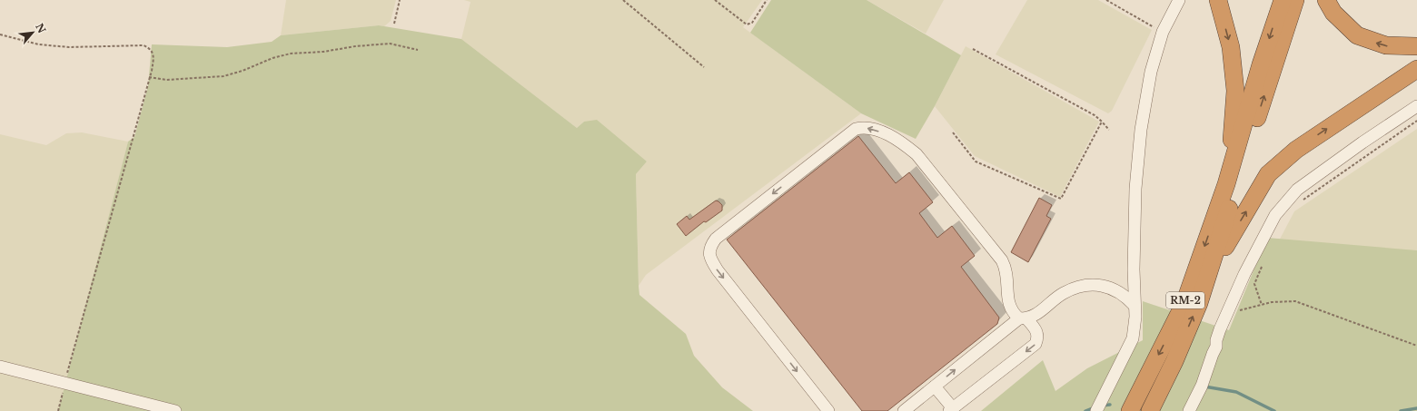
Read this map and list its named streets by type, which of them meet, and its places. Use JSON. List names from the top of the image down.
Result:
{
  "streets": {
    "highway": ["RM-2"]
  },
  "north": "top right"
}
